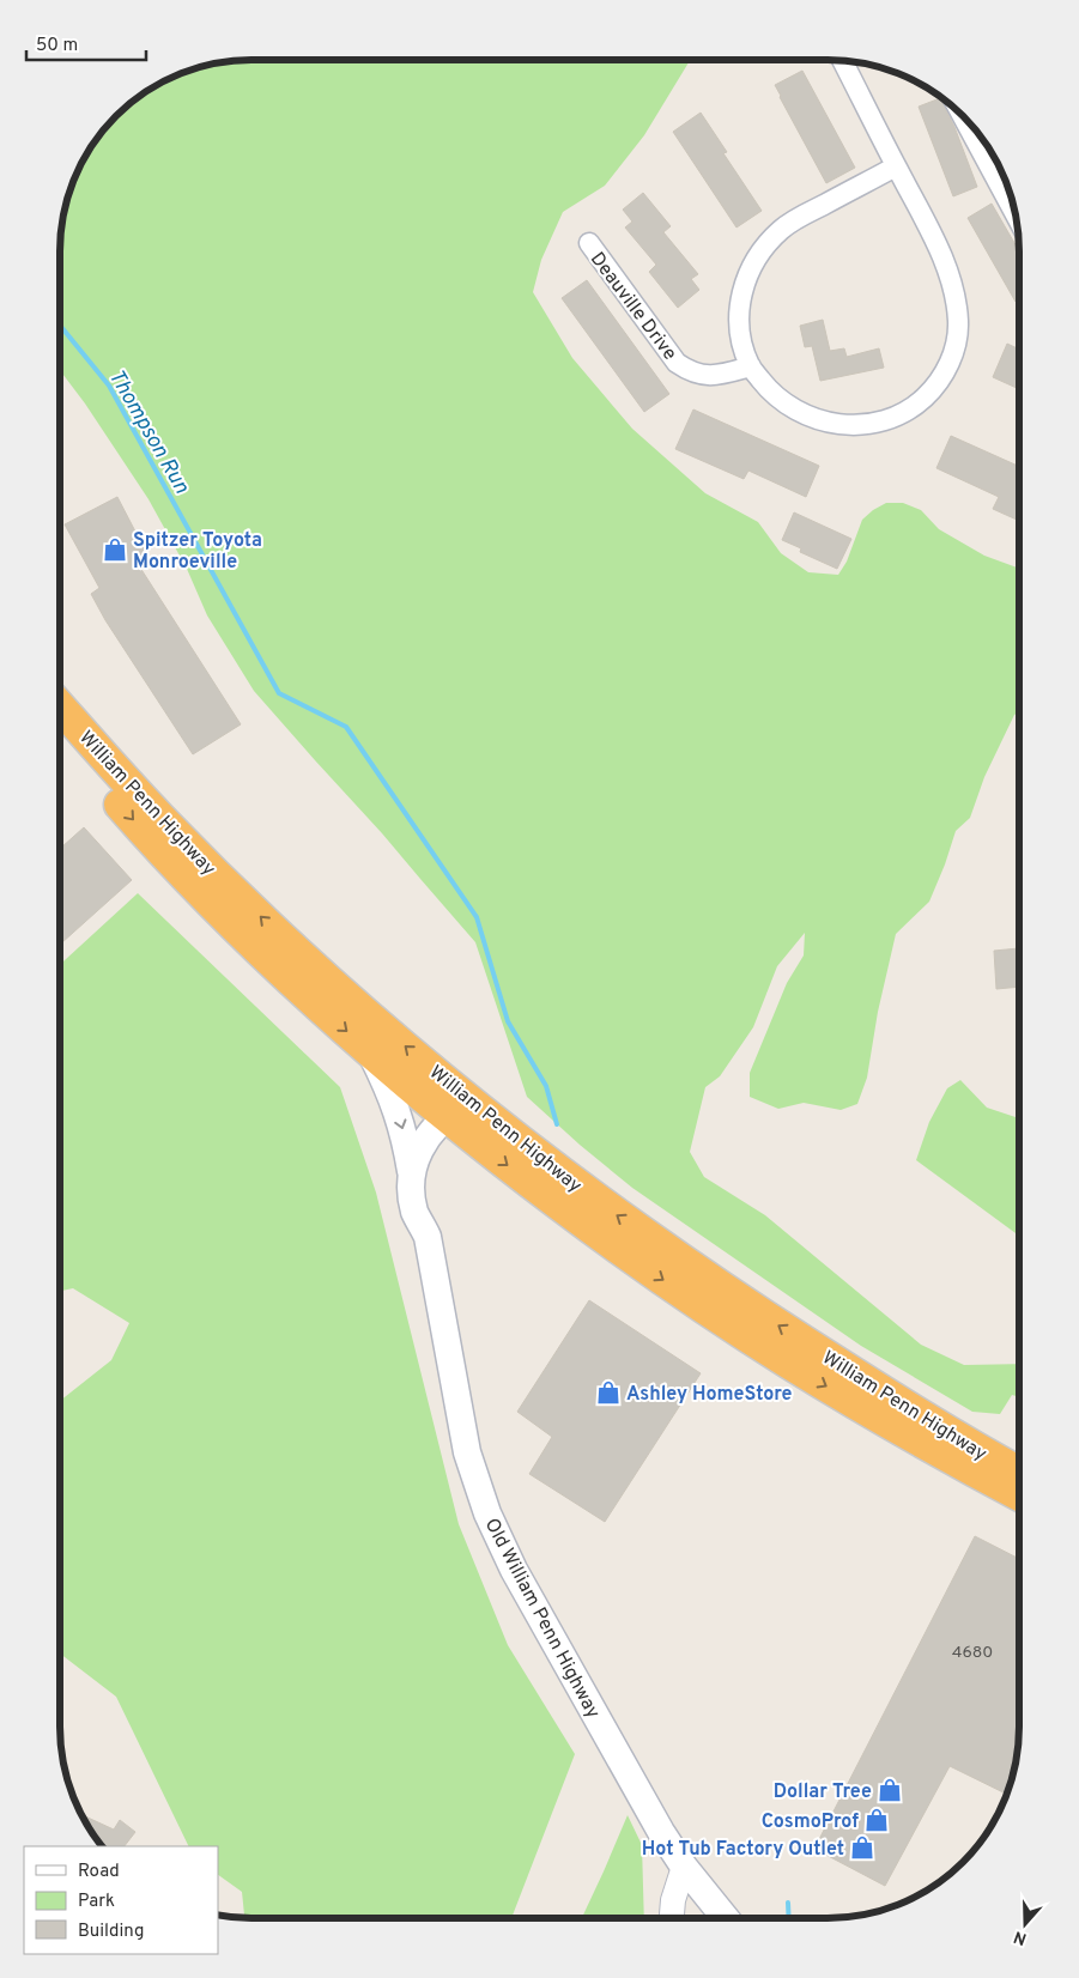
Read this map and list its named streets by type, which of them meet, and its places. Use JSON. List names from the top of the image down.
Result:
{
  "streets": {
    "highway": ["William Penn Highway"],
    "main road": ["Old William Penn Highway"],
    "street": ["Deauville Drive"]
  },
  "crossings": [
    ["William Penn Highway", "Old William Penn Highway"]
  ],
  "water": ["Thompson Run"],
  "places": {
    "shop": [
      "Spitzer Toyota Monroeville",
      "Ashley HomeStore",
      "Dollar Tree",
      "CosmoProf",
      "Hot Tub Factory Outlet"
    ]
  },
  "house_numbers": ["4680"],
  "legend": ["Road", "Park", "Building"],
  "scale_bar": "50 m",
  "north": "bottom"
}
